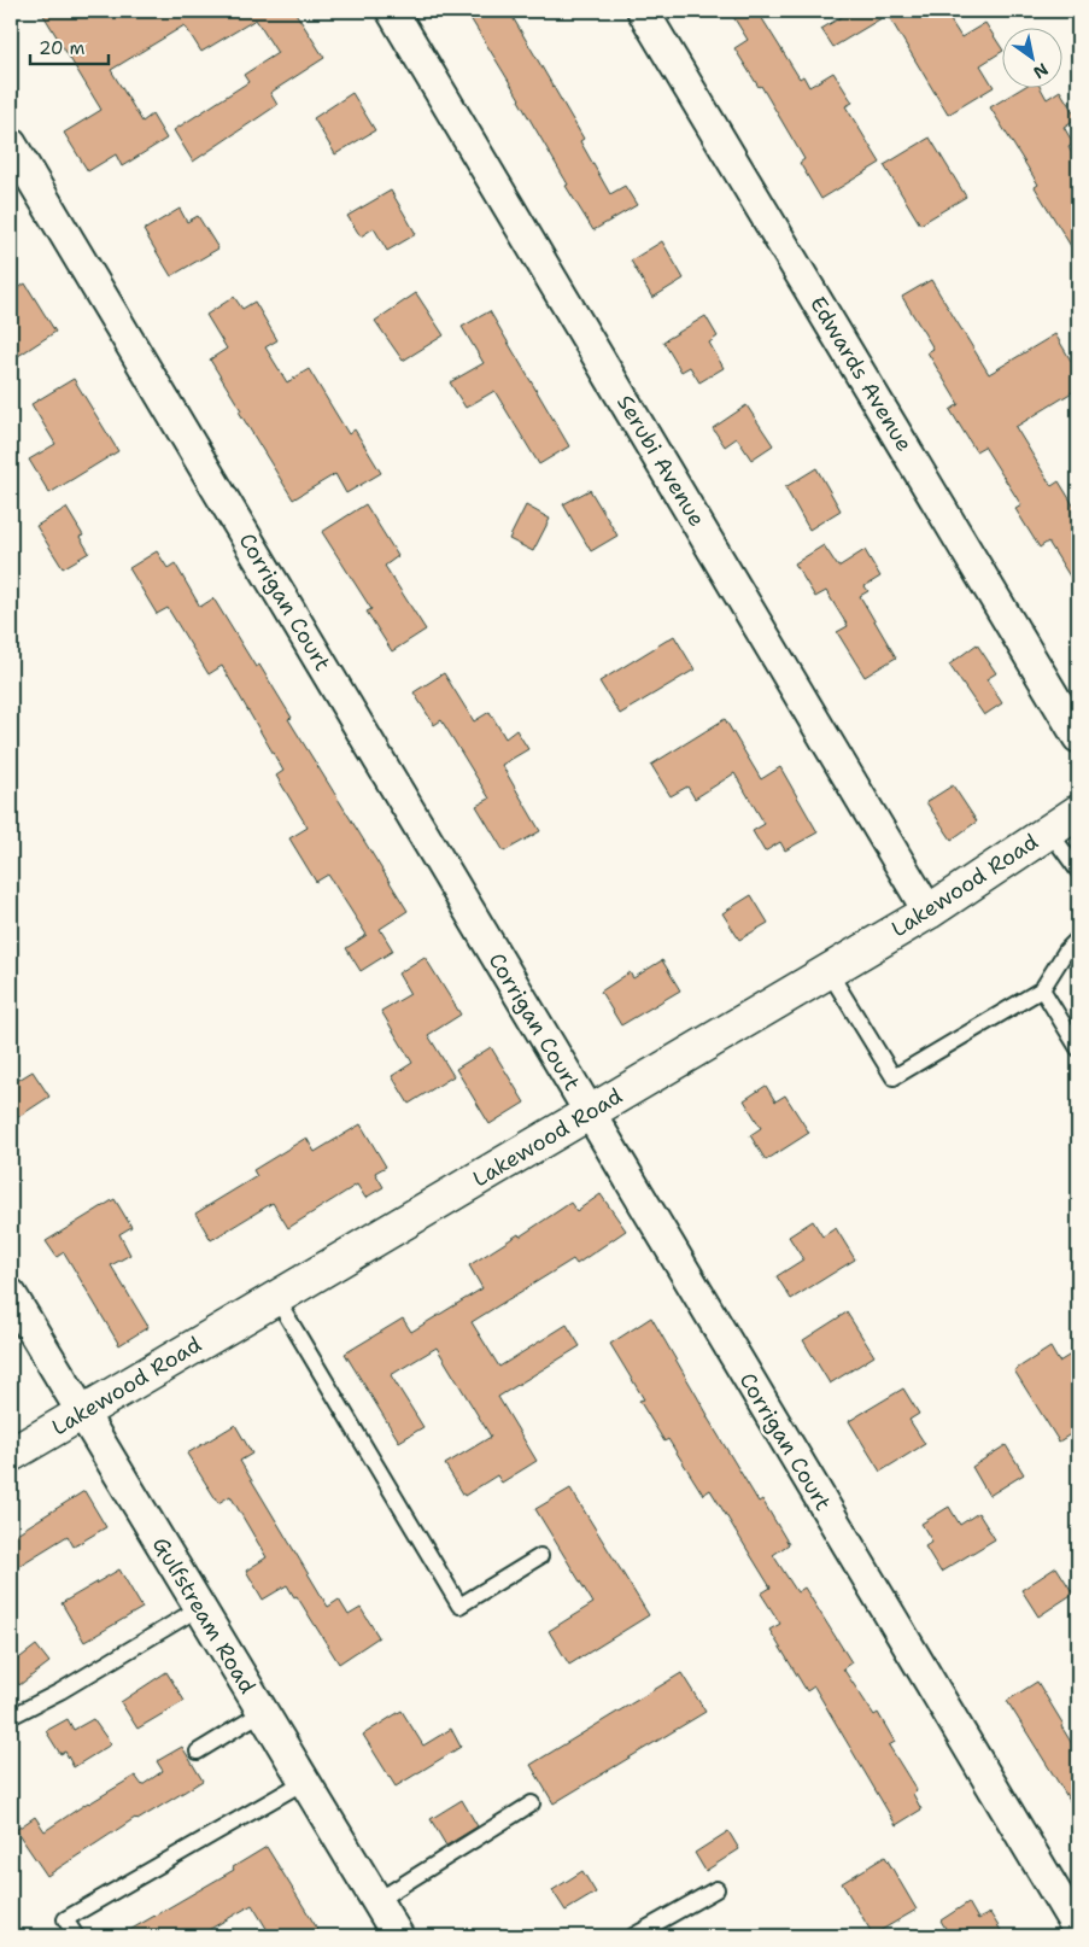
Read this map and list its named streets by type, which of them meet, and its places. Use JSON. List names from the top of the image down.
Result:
{
  "streets": {
    "street": [
      "Edwards Avenue",
      "Serubi Avenue",
      "Corrigan Court",
      "Lakewood Road",
      "Gulfstream Road"
    ]
  },
  "crossings": [
    ["Serubi Avenue", "Lakewood Road"],
    ["Corrigan Court", "Lakewood Road"],
    ["Lakewood Road", "Gulfstream Road"]
  ],
  "scale_bar": "20 m",
  "north": "bottom right"
}
